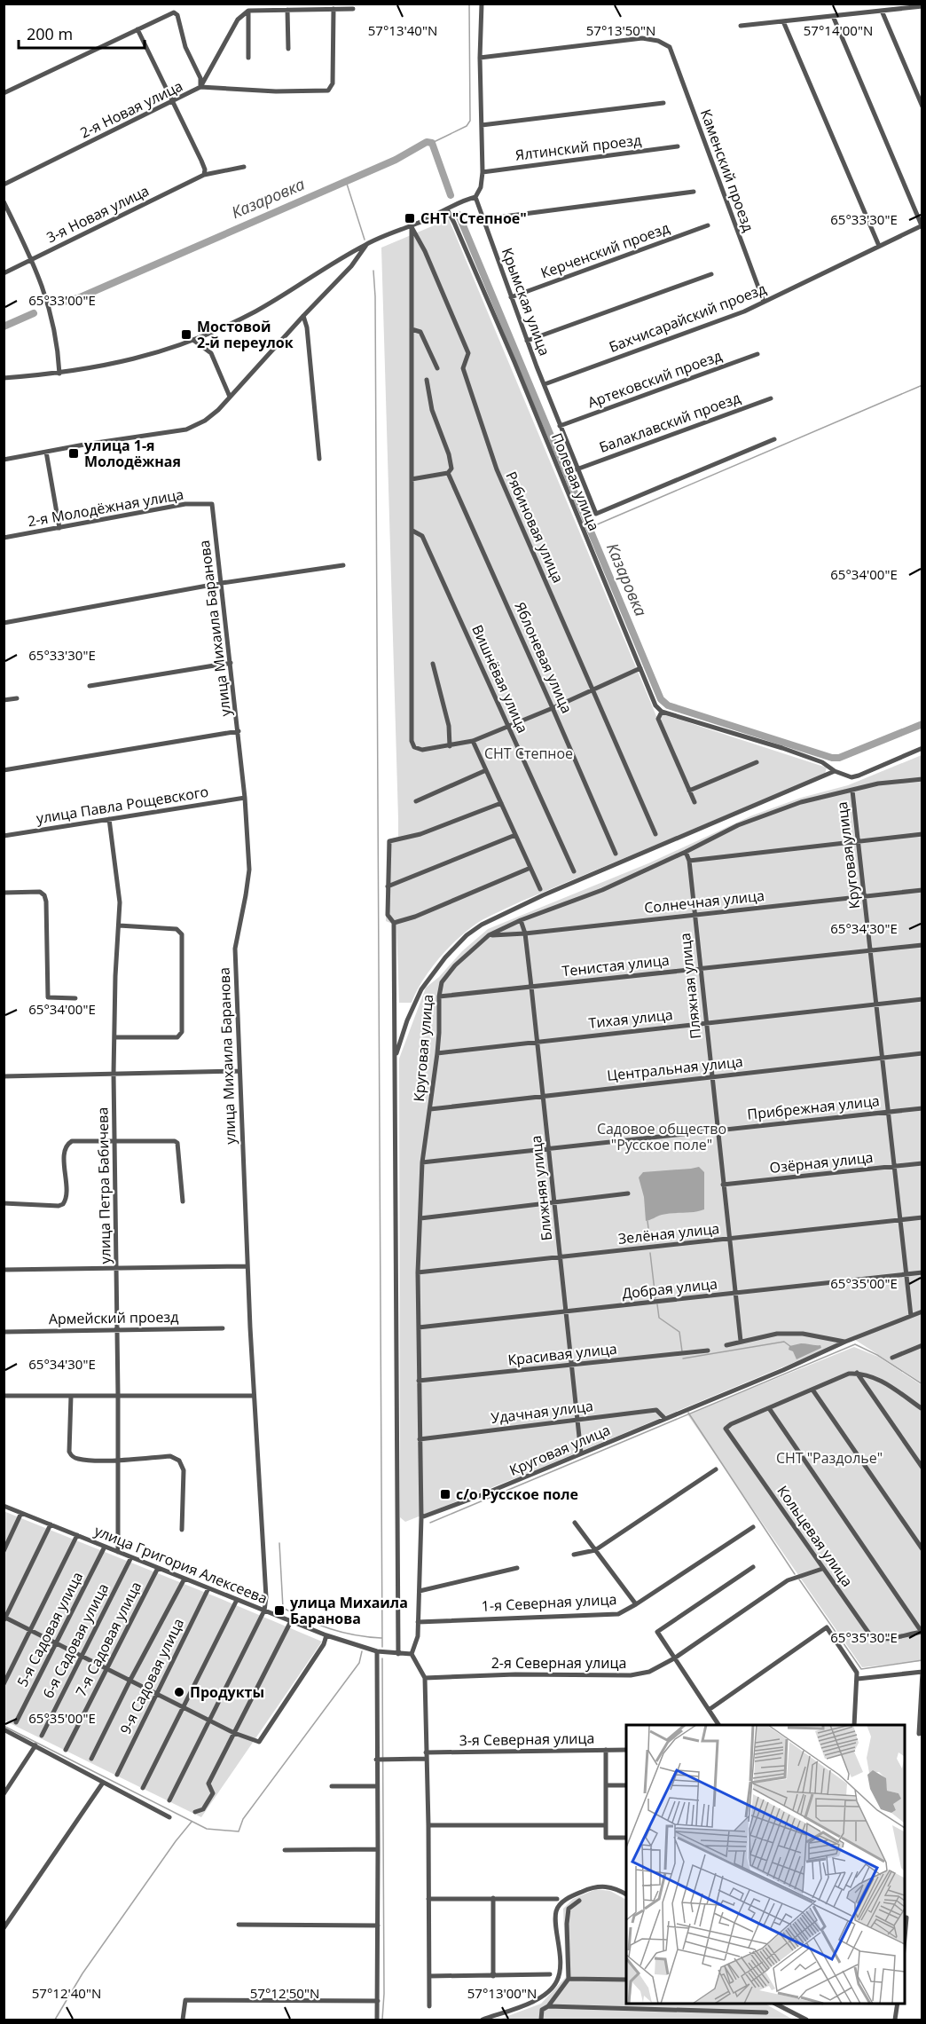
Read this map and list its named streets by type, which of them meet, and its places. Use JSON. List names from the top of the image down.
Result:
{
  "streets": {
    "street": [
      "2-я Новая улица",
      "Ялтинский проезд",
      "Каменский проезд",
      "3-я Новая улица",
      "Керченский проезд",
      "Крымская улица",
      "Бахчисарайский проезд",
      "Артековский проезд",
      "Балаклавский проезд",
      "Полевая улица",
      "2-я Молодёжная улица",
      "Рябиновая улица",
      "улица Михаила Баранова",
      "Яблоневая улица",
      "Вишнёвая улица",
      "улица Павла Рощевского",
      "Круговая улица",
      "Солнечная улица",
      "Тенистая улица",
      "Пляжная улица",
      "Тихая улица",
      "Центральная улица",
      "Прибрежная улица",
      "Озёрная улица",
      "улица Петра Бабичева",
      "Ближняя улица",
      "Зелёная улица",
      "Добрая улица",
      "Армейский проезд",
      "Красивая улица",
      "Удачная улица",
      "Кольцевая улица",
      "улица Григория Алексеева",
      "1-я Северная улица",
      "5-я Садовая улица",
      "7-я Садовая улица",
      "6-я Садовая улица",
      "2-я Северная улица",
      "9-я Садовая улица",
      "3-я Северная улица"
    ]
  },
  "crossings": [
    ["Каменский проезд", "Бахчисарайский проезд"],
    ["Керченский проезд", "Крымская улица"],
    ["Крымская улица", "Бахчисарайский проезд"],
    ["Крымская улица", "Артековский проезд"],
    ["Крымская улица", "Балаклавский проезд"],
    ["2-я Молодёжная улица", "улица Михаила Баранова"],
    ["улица Михаила Баранова", "улица Павла Рощевского"],
    ["улица Михаила Баранова", "улица Григория Алексеева"],
    ["улица Павла Рощевского", "улица Петра Бабичева"],
    ["Круговая улица", "Солнечная улица"],
    ["Круговая улица", "Тенистая улица"],
    ["Круговая улица", "Пляжная улица"],
    ["Круговая улица", "Тихая улица"],
    ["Круговая улица", "Центральная улица"],
    ["Круговая улица", "Прибрежная улица"],
    ["Круговая улица", "Озёрная улица"],
    ["Круговая улица", "Ближняя улица"],
    ["Круговая улица", "Зелёная улица"],
    ["Круговая улица", "Добрая улица"],
    ["Круговая улица", "Красивая улица"],
    ["Круговая улица", "Удачная улица"],
    ["Солнечная улица", "Пляжная улица"],
    ["Солнечная улица", "Ближняя улица"],
    ["Тенистая улица", "Пляжная улица"],
    ["Тенистая улица", "Ближняя улица"],
    ["Пляжная улица", "Тихая улица"],
    ["Пляжная улица", "Центральная улица"],
    ["Пляжная улица", "Прибрежная улица"],
    ["Пляжная улица", "Озёрная улица"],
    ["Пляжная улица", "Зелёная улица"],
    ["Пляжная улица", "Добрая улица"],
    ["Тихая улица", "Ближняя улица"],
    ["Центральная улица", "Ближняя улица"],
    ["Прибрежная улица", "Ближняя улица"],
    ["улица Петра Бабичева", "Армейский проезд"],
    ["улица Петра Бабичева", "улица Григория Алексеева"],
    ["Ближняя улица", "Зелёная улица"],
    ["Ближняя улица", "Добрая улица"],
    ["Ближняя улица", "Красивая улица"],
    ["Ближняя улица", "Удачная улица"],
    ["Кольцевая улица", "2-я Северная улица"],
    ["улица Григория Алексеева", "5-я Садовая улица"],
    ["улица Григория Алексеева", "7-я Садовая улица"],
    ["улица Григория Алексеева", "6-я Садовая улица"],
    ["улица Григория Алексеева", "9-я Садовая улица"]
  ],
  "water": ["Казаровка"],
  "parks": ["СНТ Степное", "Садовое общество \"Русское поле\"", "СНТ \"Раздолье\""],
  "places": {
    "transit": [
      "СНТ \"Степное\"",
      "Мостовой 2-й переулок",
      "улица 1-я Молодёжная",
      "с/о Русское поле",
      "улица Михаила Баранова"
    ],
    "other": ["Продукты"]
  },
  "scale_bar": "200 m",
  "coordinates": [
    "57°13'40\"N",
    "57°14'00\"N",
    "57°13'50\"N",
    "65°33'30\"E",
    "65°33'00\"E",
    "65°34'00\"E",
    "65°34'30\"E",
    "65°35'00\"E",
    "65°35'30\"E",
    "57°12'40\"N",
    "57°12'50\"N",
    "57°13'00\"N"
  ]
}
